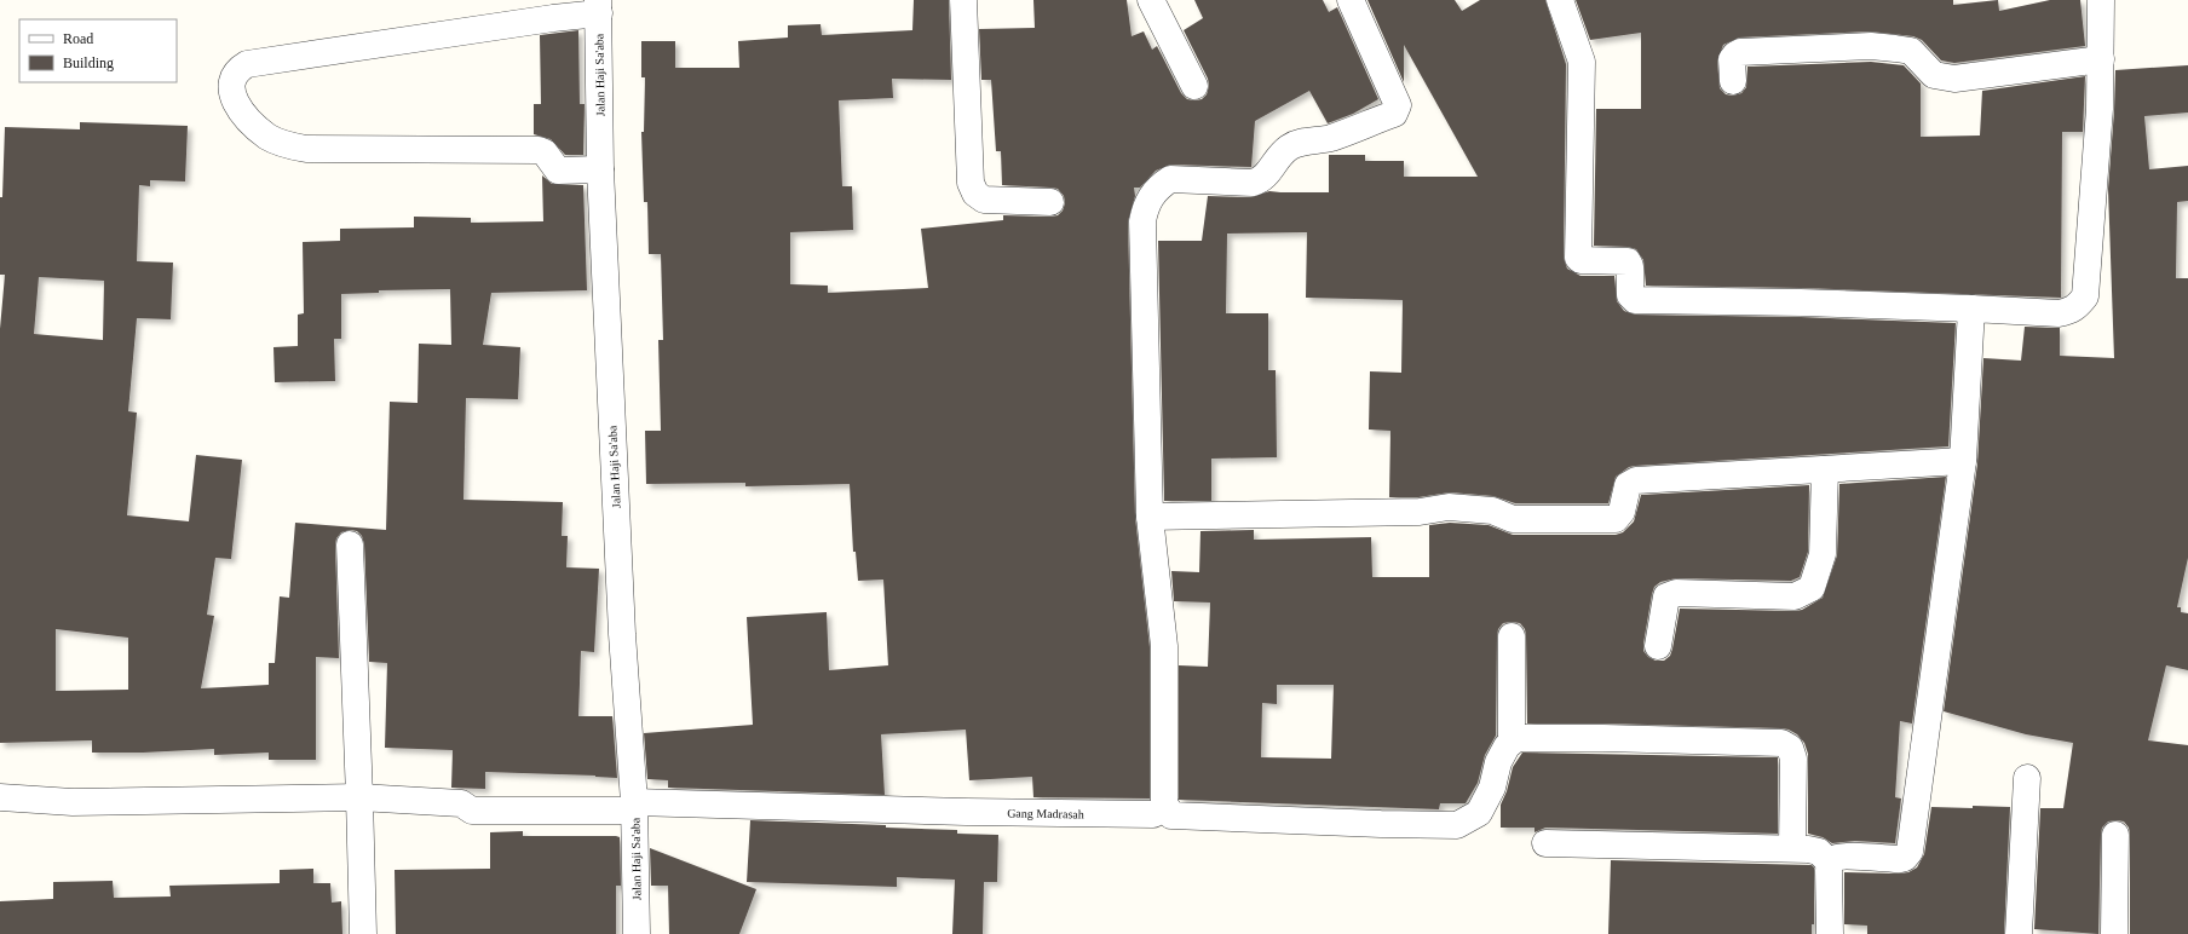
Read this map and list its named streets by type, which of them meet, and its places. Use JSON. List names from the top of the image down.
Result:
{
  "streets": {
    "street": ["Jalan Haji Sa'aba", "Gang Madrasah"]
  },
  "crossings": [
    ["Jalan Haji Sa'aba", "Gang Madrasah"]
  ],
  "legend": ["Road", "Building"]
}
